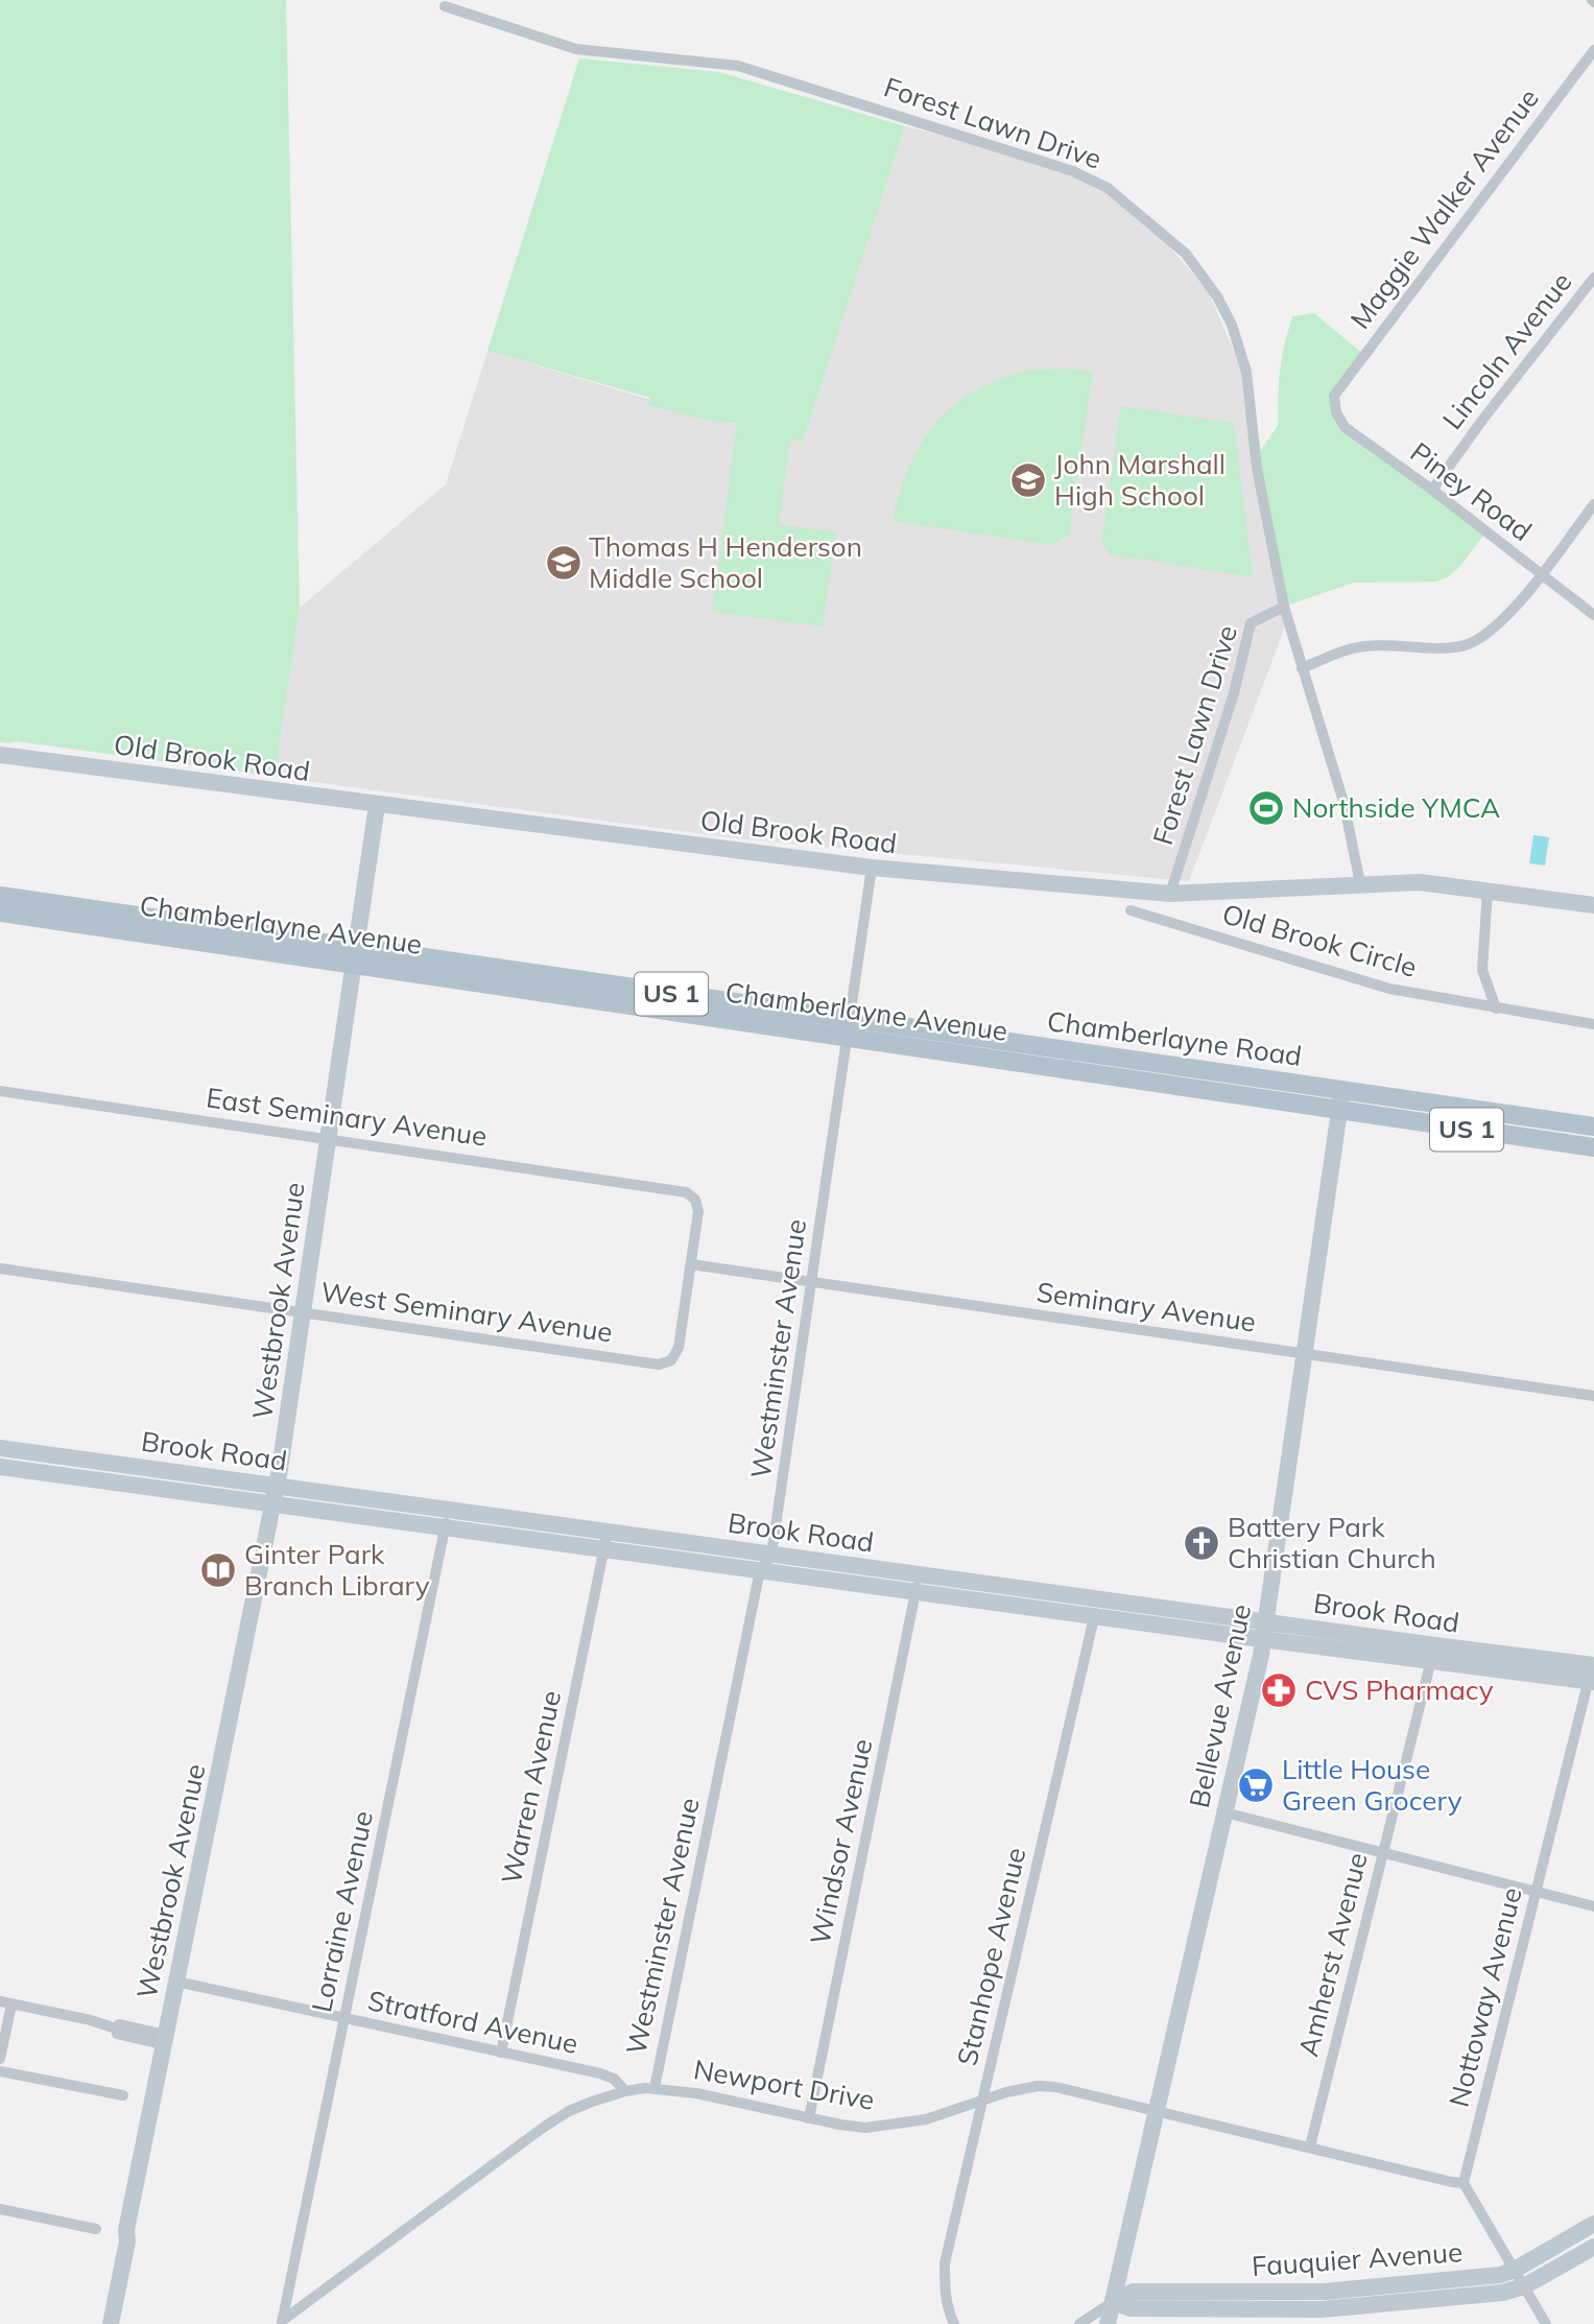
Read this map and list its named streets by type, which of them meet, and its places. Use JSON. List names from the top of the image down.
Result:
{
  "streets": {
    "main road": ["Chamberlayne Avenue", "US 1", "Chamberlayne Road"],
    "street": [
      "Forest Lawn Drive",
      "Maggie Walker Avenue",
      "Lincoln Avenue",
      "Piney Road",
      "Old Brook Road",
      "Old Brook Circle",
      "East Seminary Avenue",
      "Westbrook Avenue",
      "Seminary Avenue",
      "West Seminary Avenue",
      "Westminster Avenue",
      "Brook Road",
      "Bellevue Avenue",
      "Warren Avenue",
      "Windsor Avenue",
      "Lorraine Avenue",
      "Amherst Avenue",
      "Stanhope Avenue",
      "Nottoway Avenue",
      "Stratford Avenue",
      "Newport Drive",
      "Fauquier Avenue"
    ]
  },
  "crossings": [
    ["Forest Lawn Drive", "Old Brook Road"],
    ["Maggie Walker Avenue", "Piney Road"],
    ["Lincoln Avenue", "Piney Road"],
    ["Old Brook Road", "Westbrook Avenue"],
    ["Old Brook Road", "Westminster Avenue"],
    ["Chamberlayne Avenue", "Chamberlayne Road"],
    ["Chamberlayne Avenue", "Westbrook Avenue"],
    ["Chamberlayne Avenue", "Westminster Avenue"],
    ["Chamberlayne Avenue", "Bellevue Avenue"],
    ["US 1", "Chamberlayne Road"],
    ["US 1", "Bellevue Avenue"],
    ["Chamberlayne Road", "Westbrook Avenue"],
    ["Chamberlayne Road", "Westminster Avenue"],
    ["Chamberlayne Road", "Bellevue Avenue"],
    ["East Seminary Avenue", "Westbrook Avenue"],
    ["East Seminary Avenue", "Seminary Avenue"],
    ["East Seminary Avenue", "West Seminary Avenue"],
    ["Westbrook Avenue", "West Seminary Avenue"],
    ["Westbrook Avenue", "Brook Road"],
    ["Westbrook Avenue", "Stratford Avenue"],
    ["Seminary Avenue", "West Seminary Avenue"],
    ["Seminary Avenue", "Westminster Avenue"],
    ["Seminary Avenue", "Bellevue Avenue"],
    ["Westminster Avenue", "Brook Road"],
    ["Westminster Avenue", "Newport Drive"],
    ["Brook Road", "Bellevue Avenue"],
    ["Brook Road", "Warren Avenue"],
    ["Brook Road", "Windsor Avenue"],
    ["Brook Road", "Lorraine Avenue"],
    ["Brook Road", "Amherst Avenue"],
    ["Brook Road", "Stanhope Avenue"],
    ["Brook Road", "Nottoway Avenue"],
    ["Bellevue Avenue", "Newport Drive"],
    ["Bellevue Avenue", "Fauquier Avenue"],
    ["Warren Avenue", "Stratford Avenue"],
    ["Windsor Avenue", "Newport Drive"],
    ["Lorraine Avenue", "Stratford Avenue"],
    ["Lorraine Avenue", "Newport Drive"],
    ["Amherst Avenue", "Newport Drive"],
    ["Stanhope Avenue", "Newport Drive"],
    ["Nottoway Avenue", "Newport Drive"],
    ["Stratford Avenue", "Newport Drive"]
  ],
  "places": {
    "school or university": ["John Marshall High School", "Thomas H Henderson Middle School"],
    "sports": ["Northside YMCA"],
    "church": ["Battery Park Christian Church"],
    "library": ["Ginter Park Branch Library"],
    "pharmacy": ["CVS Pharmacy"],
    "supermarket": ["Little House Green Grocery"]
  }
}
